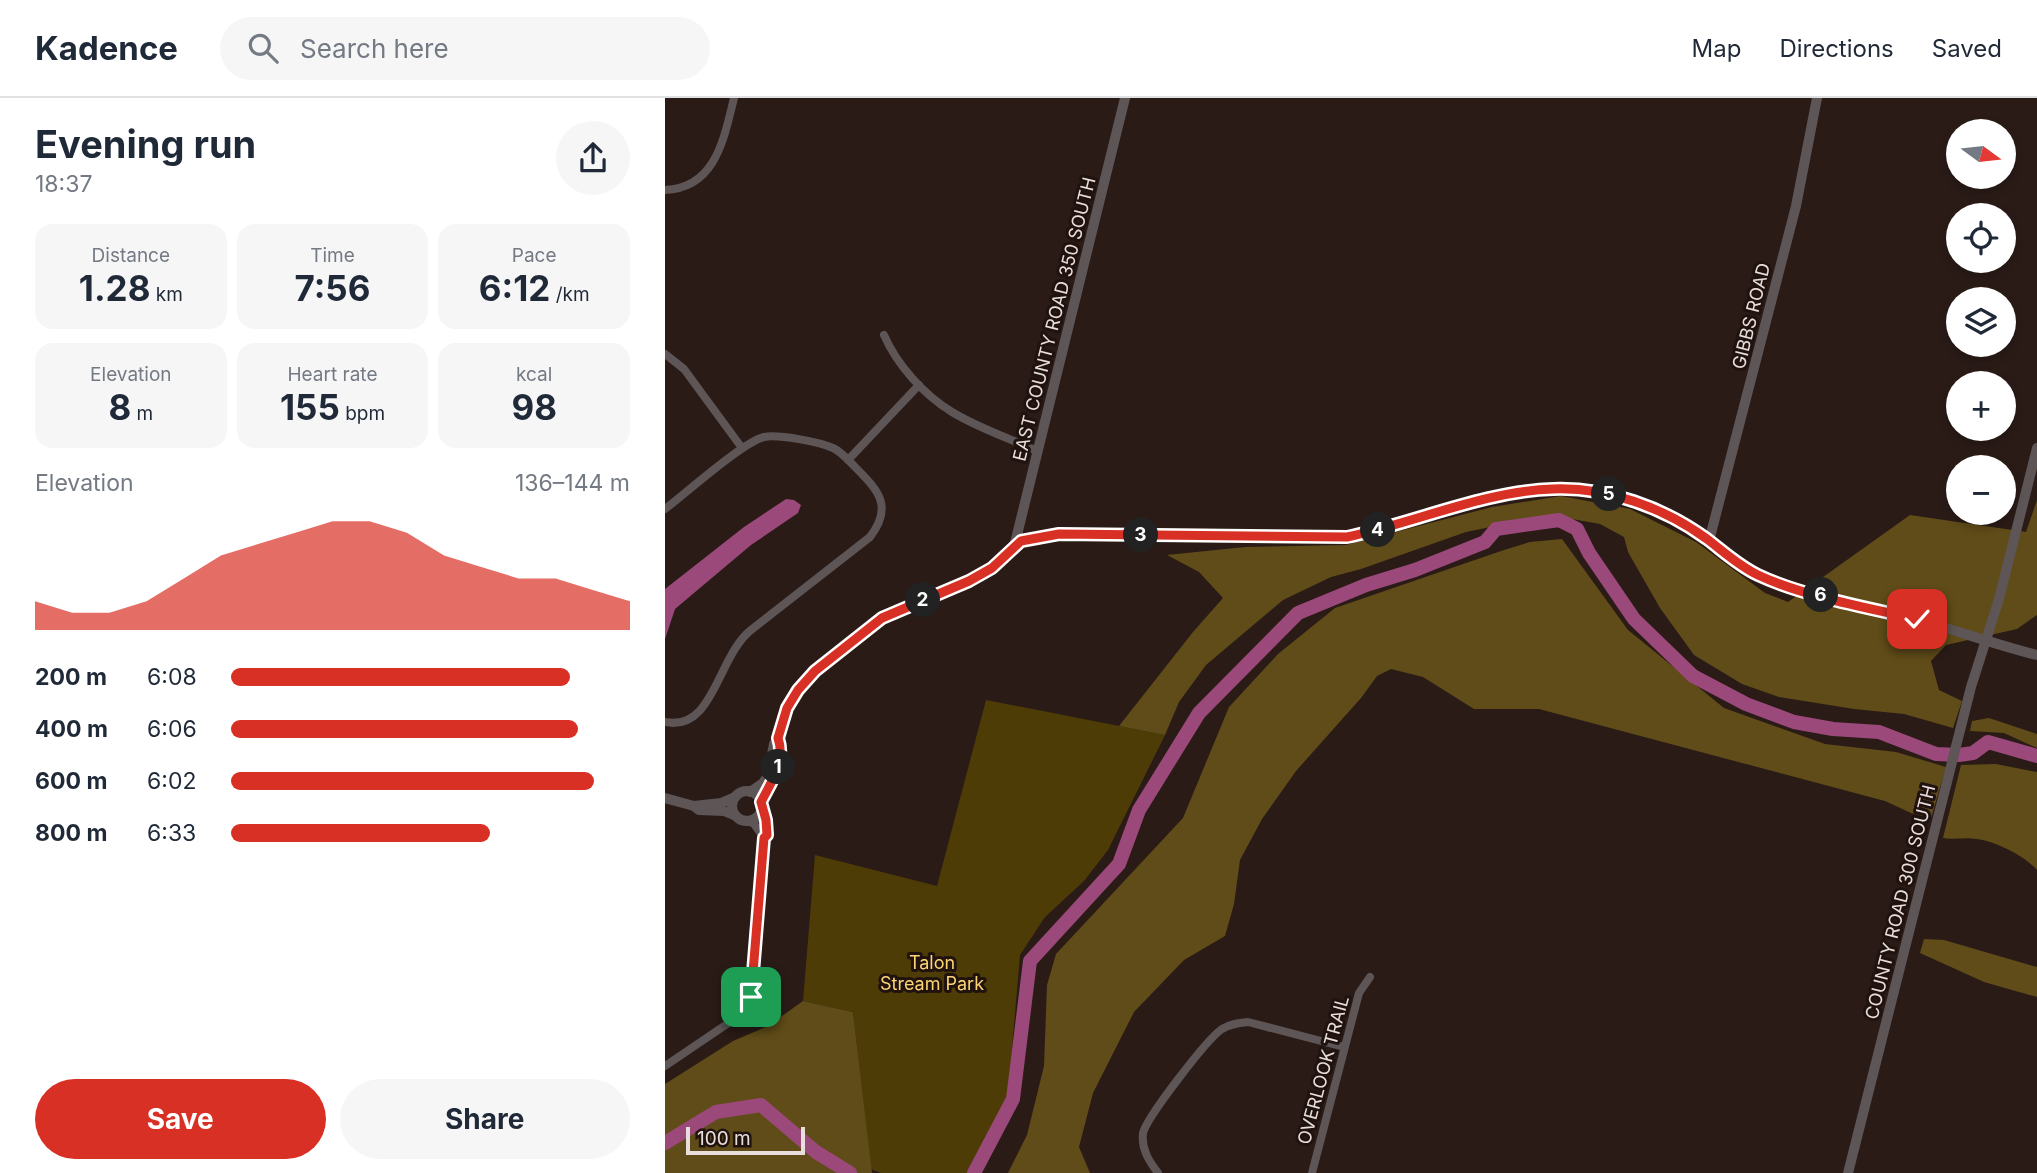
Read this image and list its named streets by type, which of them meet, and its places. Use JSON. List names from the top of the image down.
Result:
{
  "streets": {
    "street": [
      "GIBBS ROAD",
      "EAST COUNTY ROAD 350 SOUTH",
      "COUNTY ROAD 300 SOUTH",
      "OVERLOOK TRAIL"
    ]
  },
  "parks": ["Talon Stream Park"],
  "scale_bar": "100 m",
  "north": "right",
  "page": {
    "header": "Kadence",
    "search": "Search here",
    "nav": ["Map", "Directions", "Saved"],
    "heading": ["Evening run", "18:37"],
    "map_buttons": ["+", "−"],
    "stats": [
      ["Distance", "1.28 km"],
      ["Time", "7:56"],
      ["Pace", "6:12 /km"],
      ["Elevation", "8 m"],
      ["Heart rate", "155 bpm"],
      ["kcal", "98"]
    ],
    "chart": ["Elevation", "136–144 m"],
    "pins": [
      "5",
      "4",
      "3",
      "6",
      "2",
      "1"
    ],
    "list": [
      {
        "name": "200 m",
        "note": "6:08"
      },
      {
        "name": "400 m",
        "note": "6:06"
      },
      {
        "name": "600 m",
        "note": "6:02"
      },
      {
        "name": "800 m",
        "note": "6:33"
      }
    ],
    "buttons": ["Save", "Share"],
    "scale": "100 m"
  }
}
